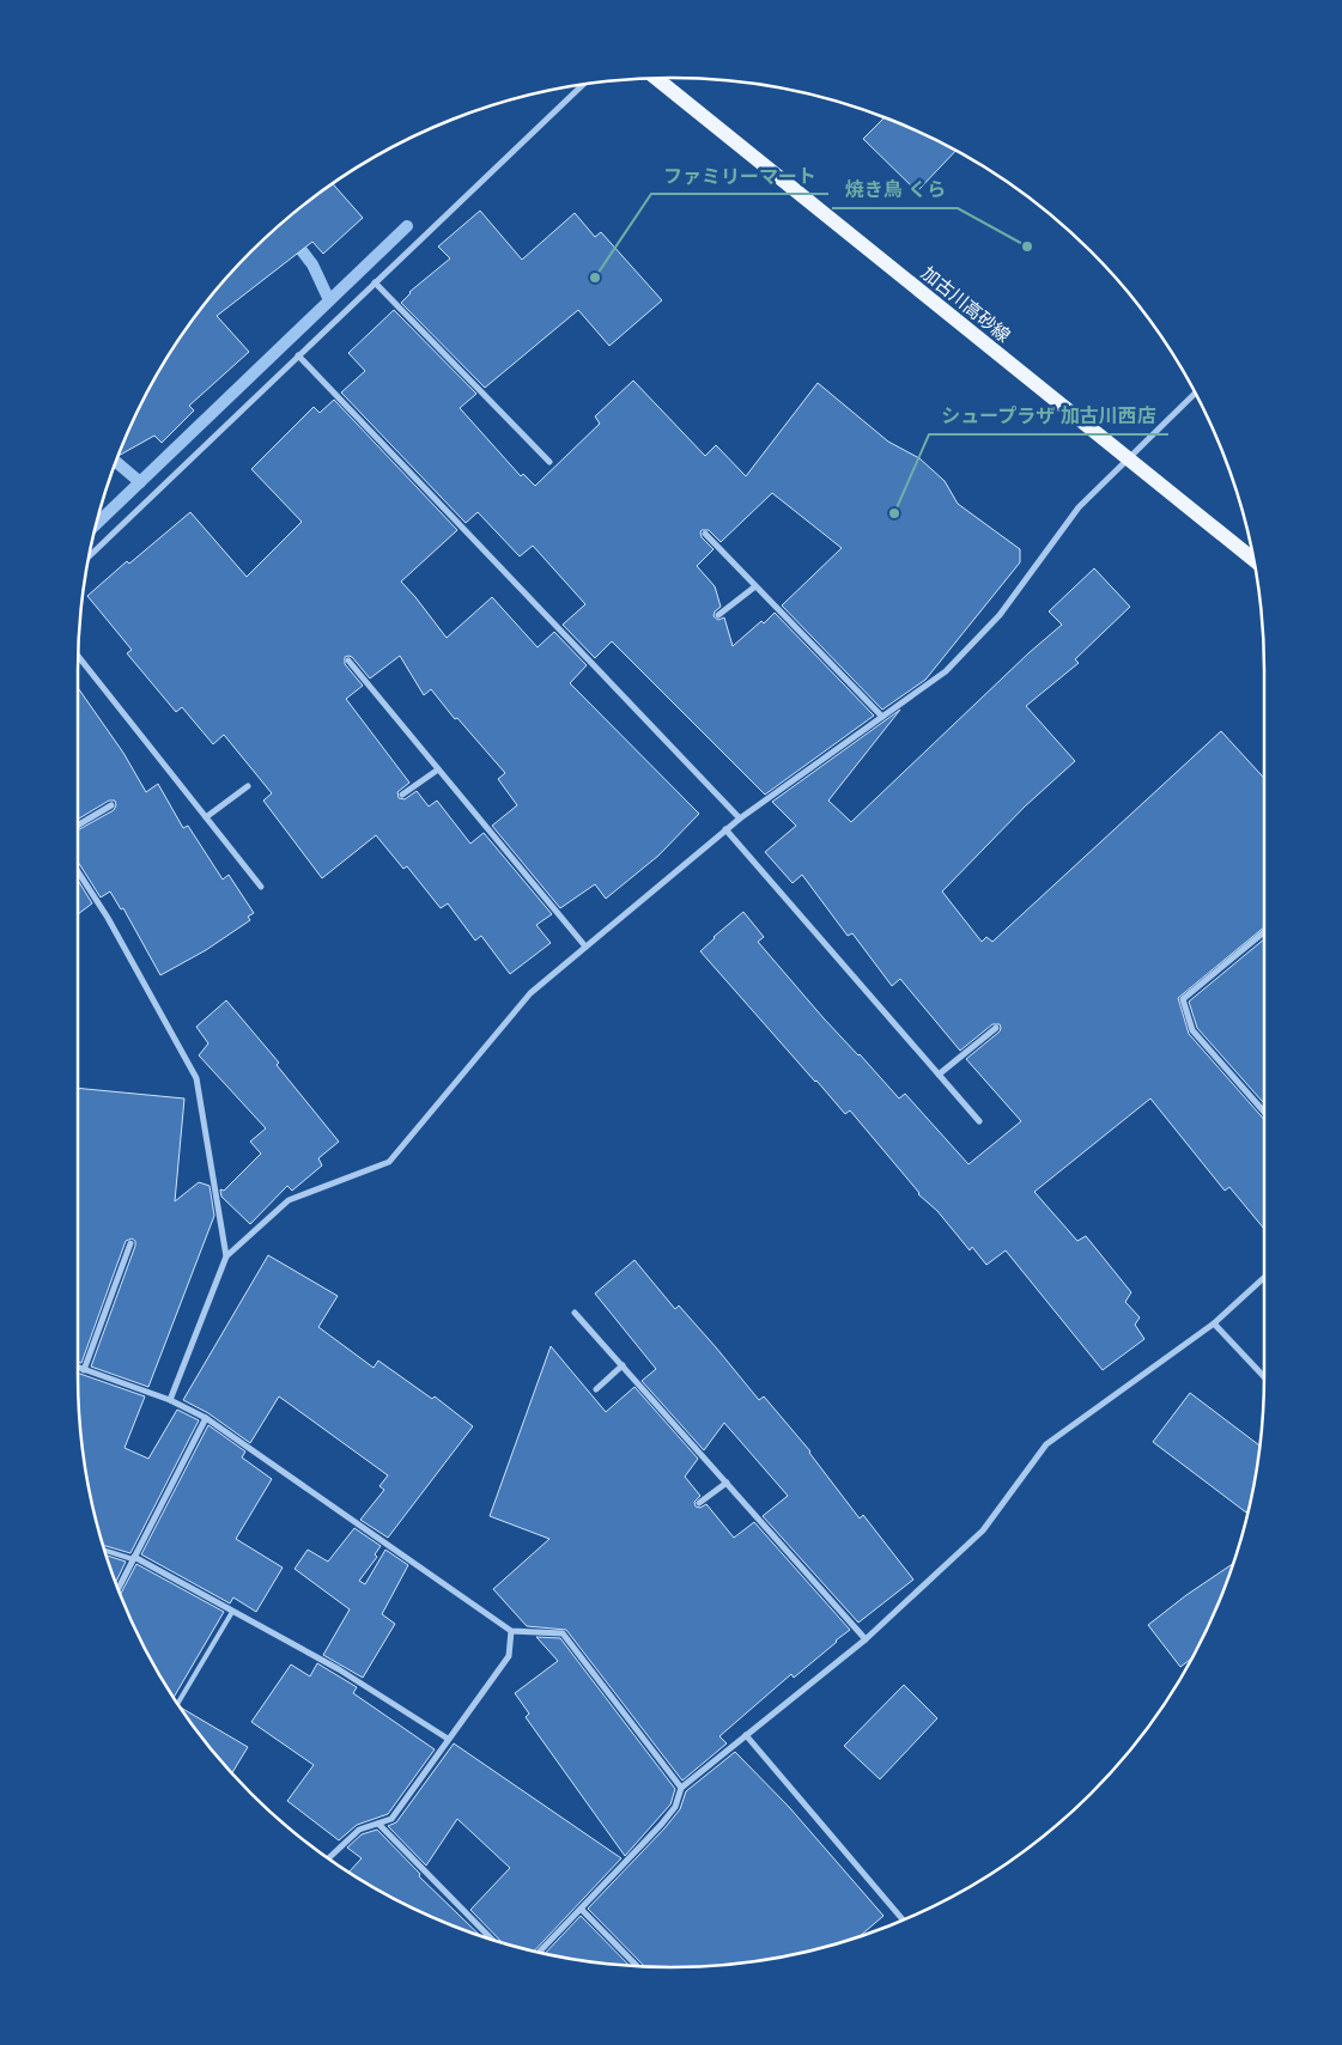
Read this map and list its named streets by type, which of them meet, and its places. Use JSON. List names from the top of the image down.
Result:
{
  "streets": {
    "main road": ["加古川高砂線"]
  },
  "places": ["焼き鳥 くら", "ファミリーマート", "シュープラザ 加古川西店"]
}
